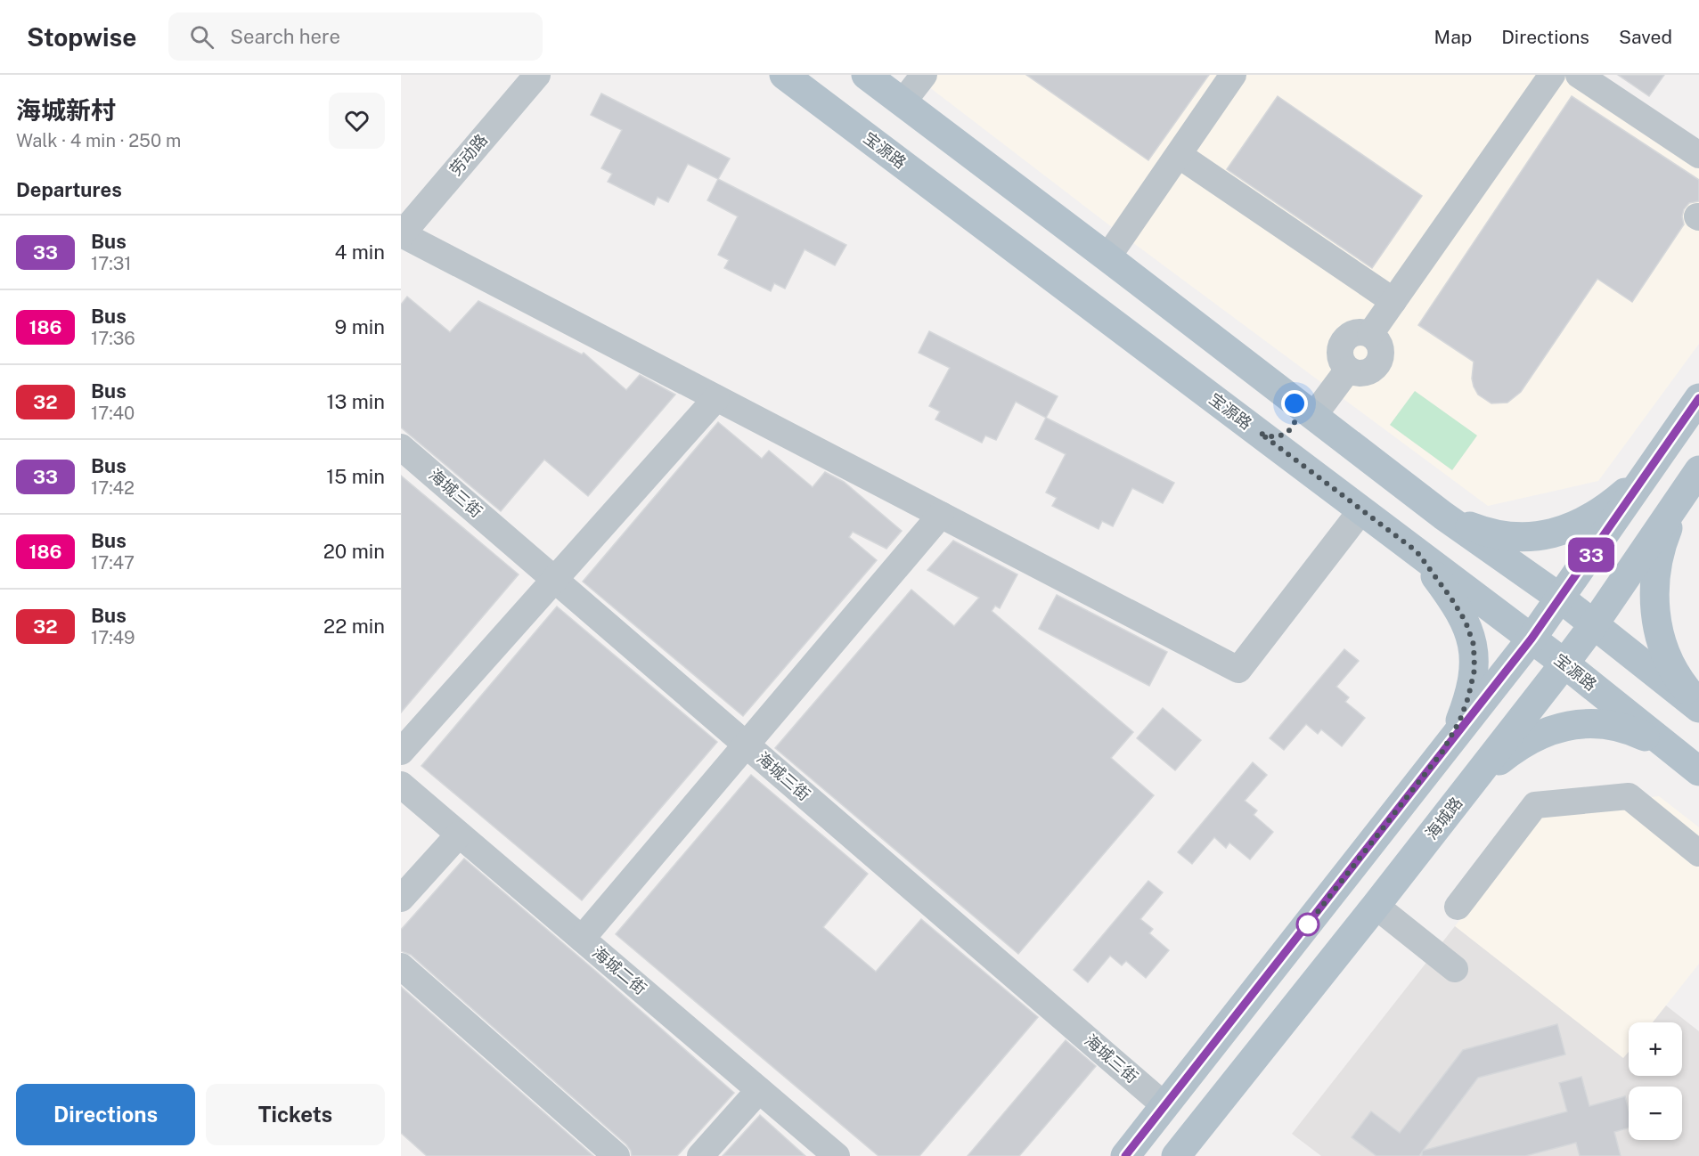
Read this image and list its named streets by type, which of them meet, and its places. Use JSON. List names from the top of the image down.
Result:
{
  "streets": {
    "main road": ["宝源路", "海城路"],
    "street": ["劳动路", "海城三街", "海城二街"]
  },
  "crossings": [
    ["宝源路", "海城路"]
  ],
  "lines": ["bus line 33"],
  "page": {
    "header": "Stopwise",
    "search": "Search here",
    "nav": ["Map", "Directions", "Saved"],
    "heading": [
      ["海城新村", "Walk · 4 min · 250 m"],
      "Departures"
    ],
    "on_map": "33",
    "list": [
      {
        "mark": "33",
        "name": "Bus",
        "note": "17:31",
        "value": "4 min"
      },
      {
        "mark": "186",
        "name": "Bus",
        "note": "17:36",
        "value": "9 min"
      },
      {
        "mark": "32",
        "name": "Bus",
        "note": "17:40",
        "value": "13 min"
      },
      {
        "mark": "33",
        "name": "Bus",
        "note": "17:42",
        "value": "15 min"
      },
      {
        "mark": "186",
        "name": "Bus",
        "note": "17:47",
        "value": "20 min"
      },
      {
        "mark": "32",
        "name": "Bus",
        "note": "17:49",
        "value": "22 min"
      }
    ],
    "map_buttons": ["+", "−"],
    "buttons": ["Directions", "Tickets"]
  }
}
